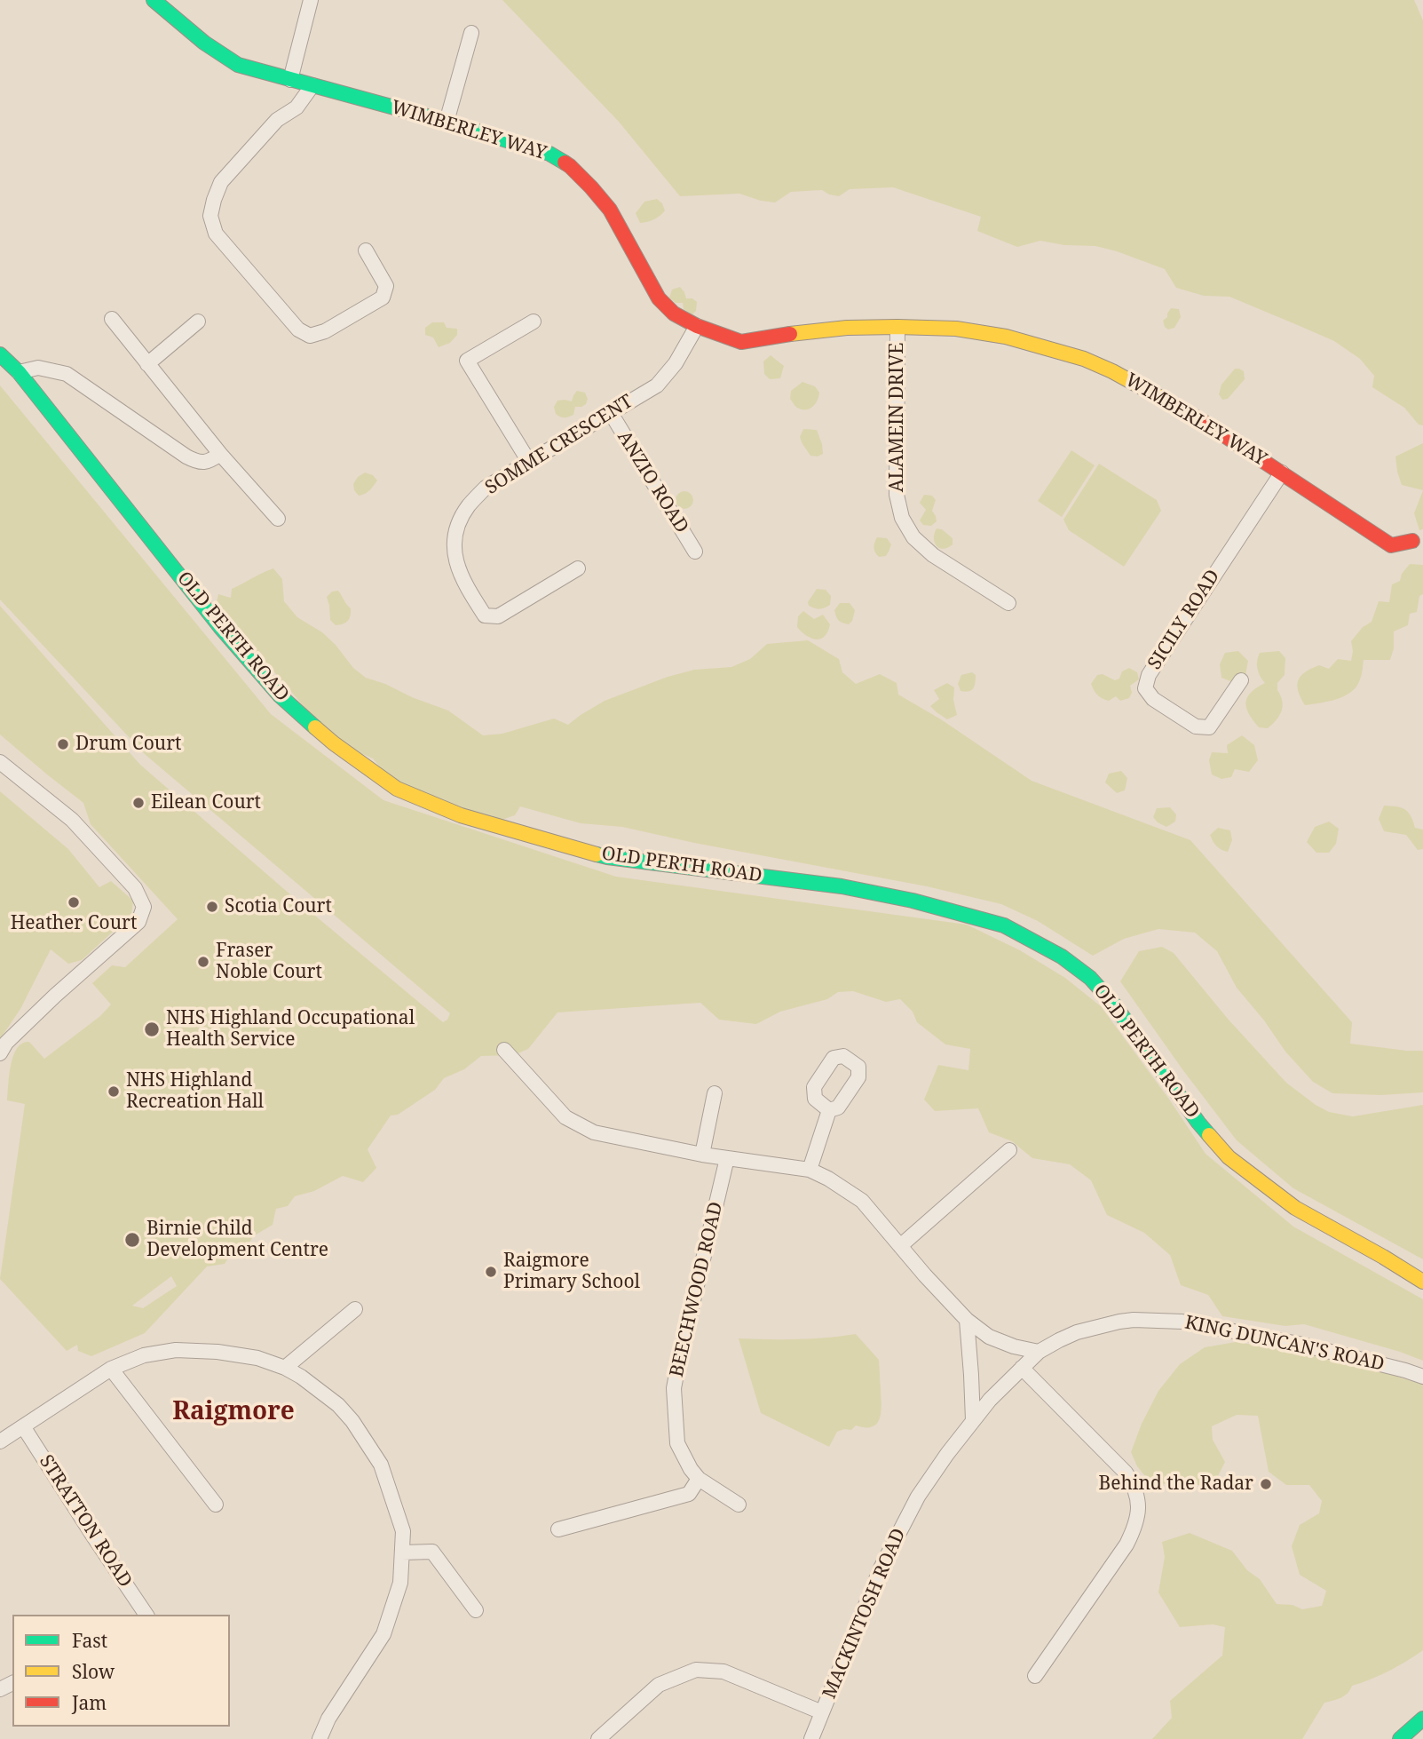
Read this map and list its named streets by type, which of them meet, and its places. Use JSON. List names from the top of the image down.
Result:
{
  "streets": {
    "main road": ["WIMBERLEY WAY", "OLD PERTH ROAD"],
    "street": [
      "ALAMEIN DRIVE",
      "SOMME CRESCENT",
      "ANZIO ROAD",
      "SICILY ROAD",
      "BEECHWOOD ROAD",
      "KING DUNCAN'S ROAD",
      "STRATTON ROAD",
      "MACKINTOSH ROAD"
    ]
  },
  "crossings": [
    ["WIMBERLEY WAY", "ALAMEIN DRIVE"],
    ["WIMBERLEY WAY", "SOMME CRESCENT"],
    ["WIMBERLEY WAY", "SICILY ROAD"],
    ["SOMME CRESCENT", "ANZIO ROAD"],
    ["KING DUNCAN'S ROAD", "MACKINTOSH ROAD"]
  ],
  "districts": ["Raigmore"],
  "places": [
    "Drum Court",
    "Eilean Court",
    "Heather Court",
    "Scotia Court",
    "Fraser Noble Court",
    "NHS Highland Occupational Health Service",
    "NHS Highland Recreation Hall",
    "Birnie Child Development Centre",
    "Raigmore Primary School",
    "Behind the Radar"
  ],
  "legend": ["Fast", "Slow", "Jam"]
}
